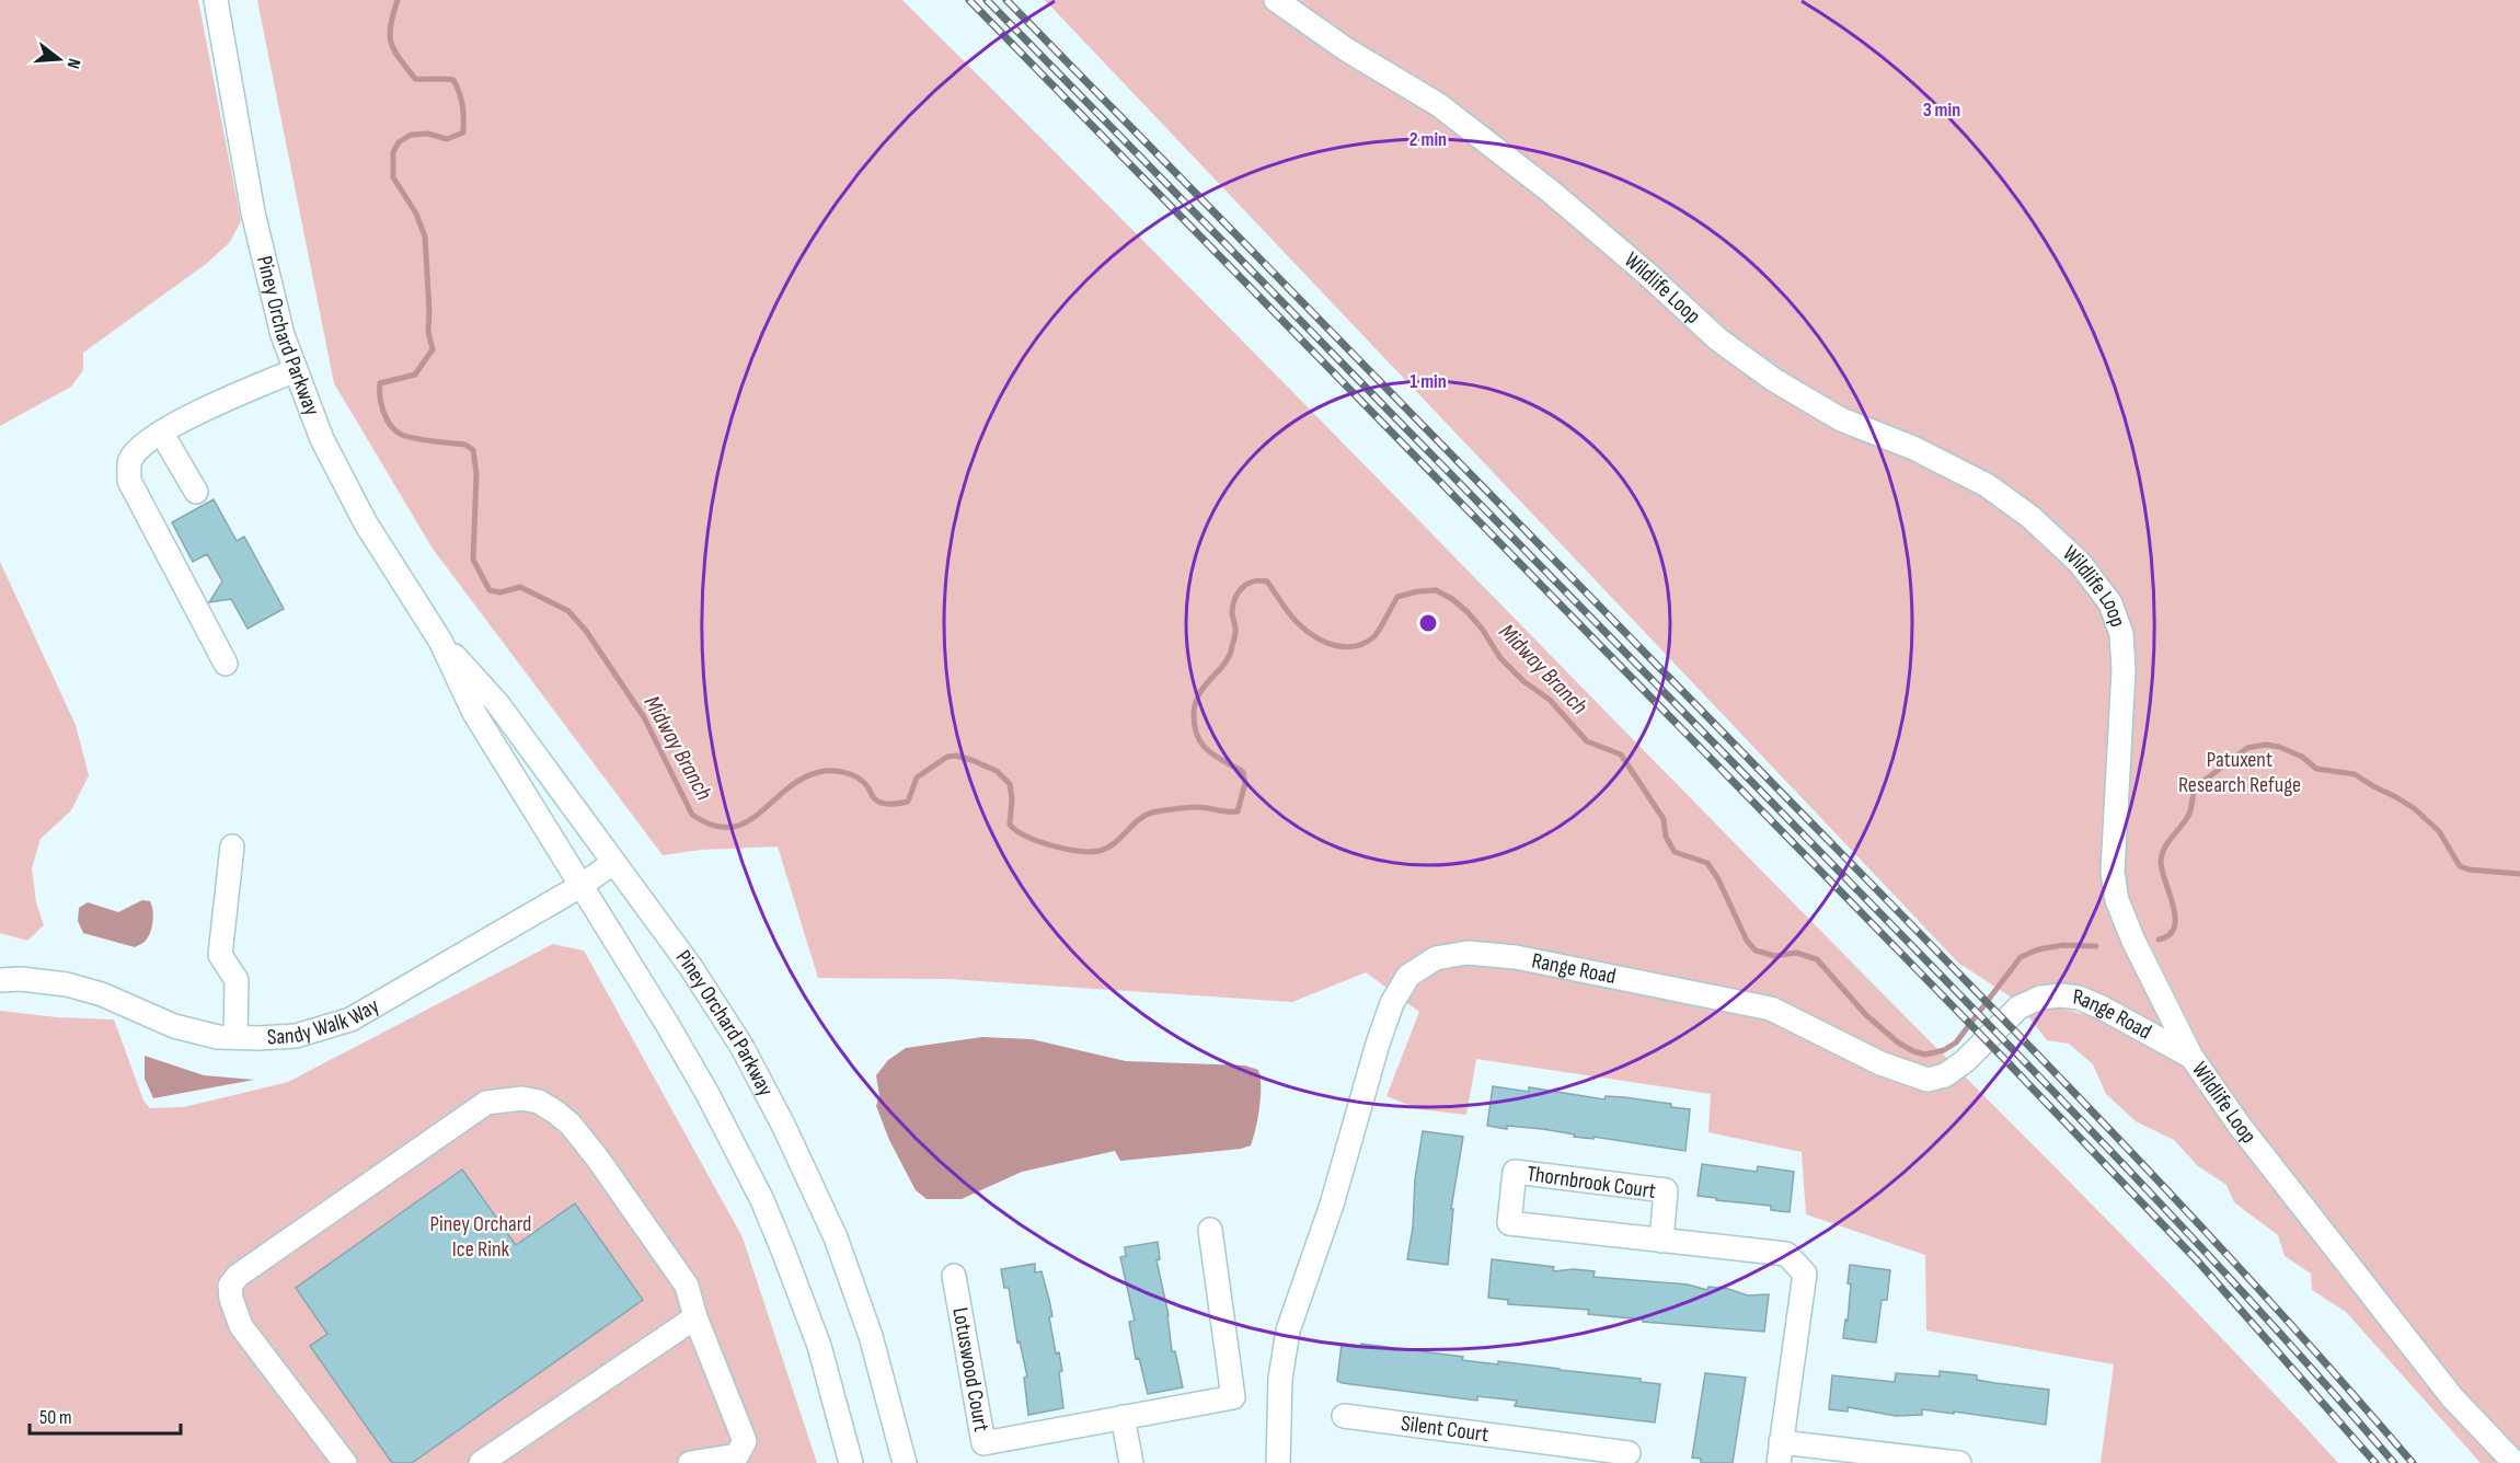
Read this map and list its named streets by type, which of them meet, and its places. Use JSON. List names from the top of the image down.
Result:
{
  "streets": {
    "street": [
      "Wildlife Loop",
      "Piney Orchard Parkway",
      "Range Road",
      "Sandy Walk Way",
      "Thornbrook Court",
      "Lotuswood Court",
      "Silent Court"
    ]
  },
  "crossings": [
    ["Wildlife Loop", "Range Road"],
    ["Piney Orchard Parkway", "Sandy Walk Way"]
  ],
  "water": ["Midway Branch"],
  "parks": ["Patuxent Research Refuge", "Piney Orchard Ice Rink"],
  "scale_bar": "50 m",
  "north": "right",
  "rings": ["3 min", "2 min", "1 min"]
}
